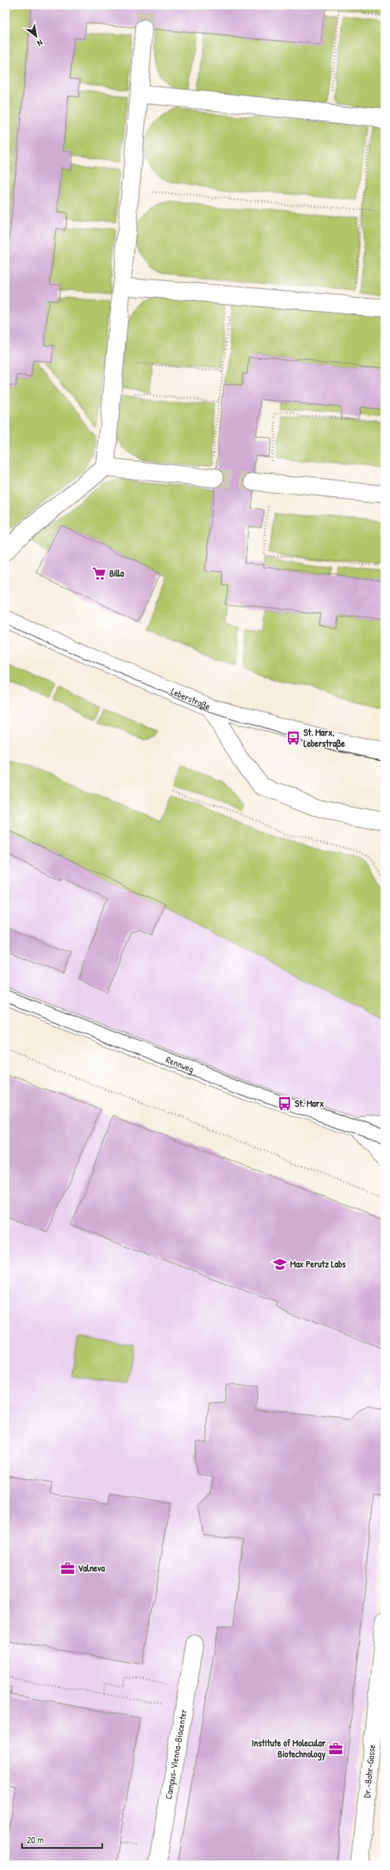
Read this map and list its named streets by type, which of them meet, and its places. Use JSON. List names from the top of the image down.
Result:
{
  "streets": {
    "street": [
      "Leberstraße",
      "Rennweg",
      "Campus-Vienna-Biocenter",
      "Dr.-Bohr-Gasse"
    ]
  },
  "places": {
    "supermarket": ["Billa"],
    "bus stop": ["St. Marx, Leberstraße", "St. Marx"],
    "school or university": ["Max Perutz Labs"],
    "office": ["Valneva", "Institute of Molecular Biotechnology"]
  },
  "scale_bar": "20 m",
  "north": "bottom right"
}
